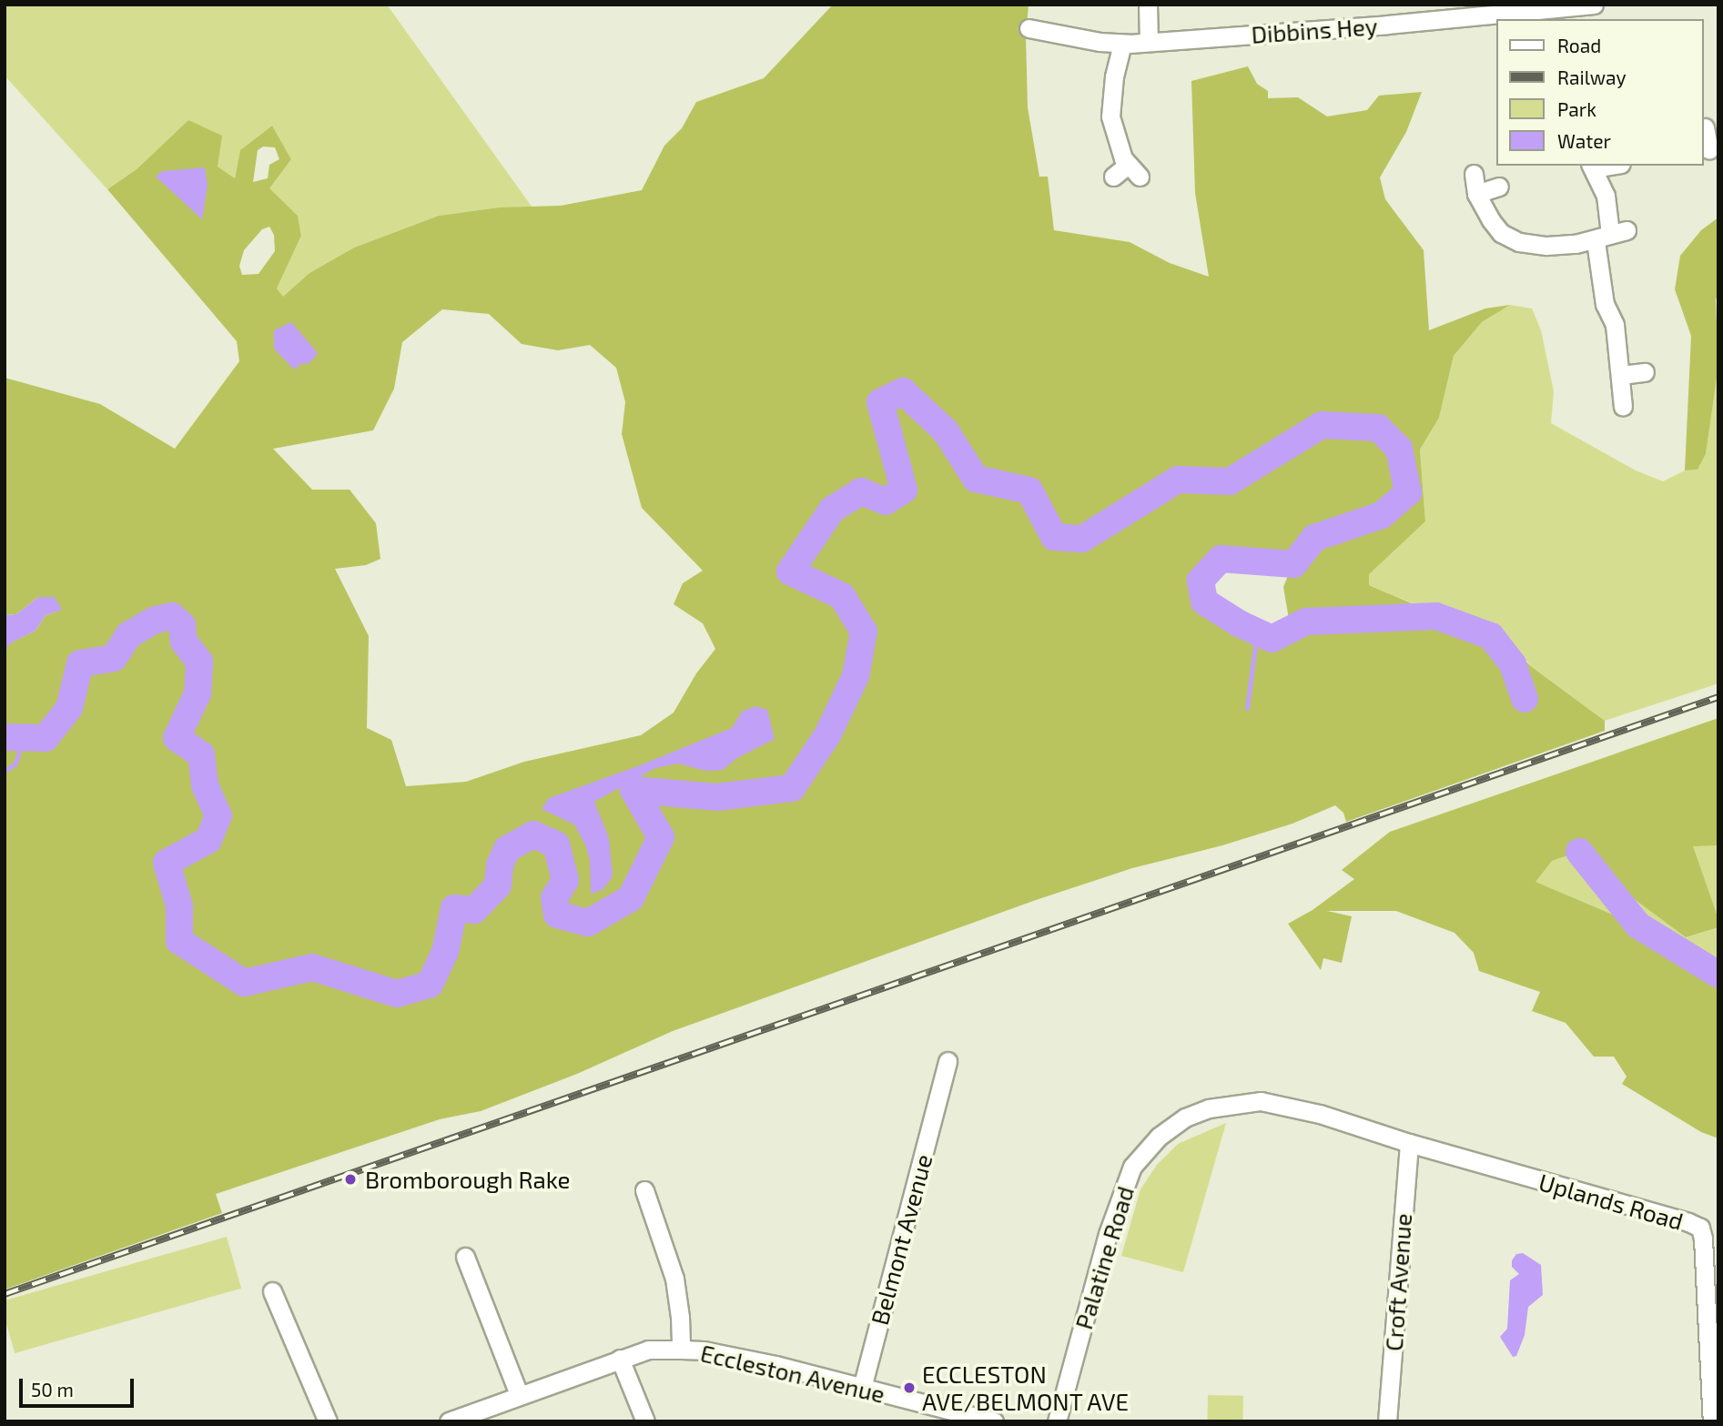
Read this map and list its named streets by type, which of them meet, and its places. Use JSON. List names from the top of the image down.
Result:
{
  "streets": {
    "street": [
      "Dibbins Hey",
      "Uplands Road",
      "Belmont Avenue",
      "Palatine Road",
      "Croft Avenue",
      "Eccleston Avenue"
    ]
  },
  "crossings": [
    ["Uplands Road", "Palatine Road"],
    ["Uplands Road", "Croft Avenue"],
    ["Belmont Avenue", "Eccleston Avenue"],
    ["Palatine Road", "Croft Avenue"]
  ],
  "places": ["Bromborough Rake", "ECCLESTON AVE/BELMONT AVE"],
  "legend": [
    "Road",
    "Railway",
    "Park",
    "Water"
  ],
  "scale_bar": "50 m"
}
